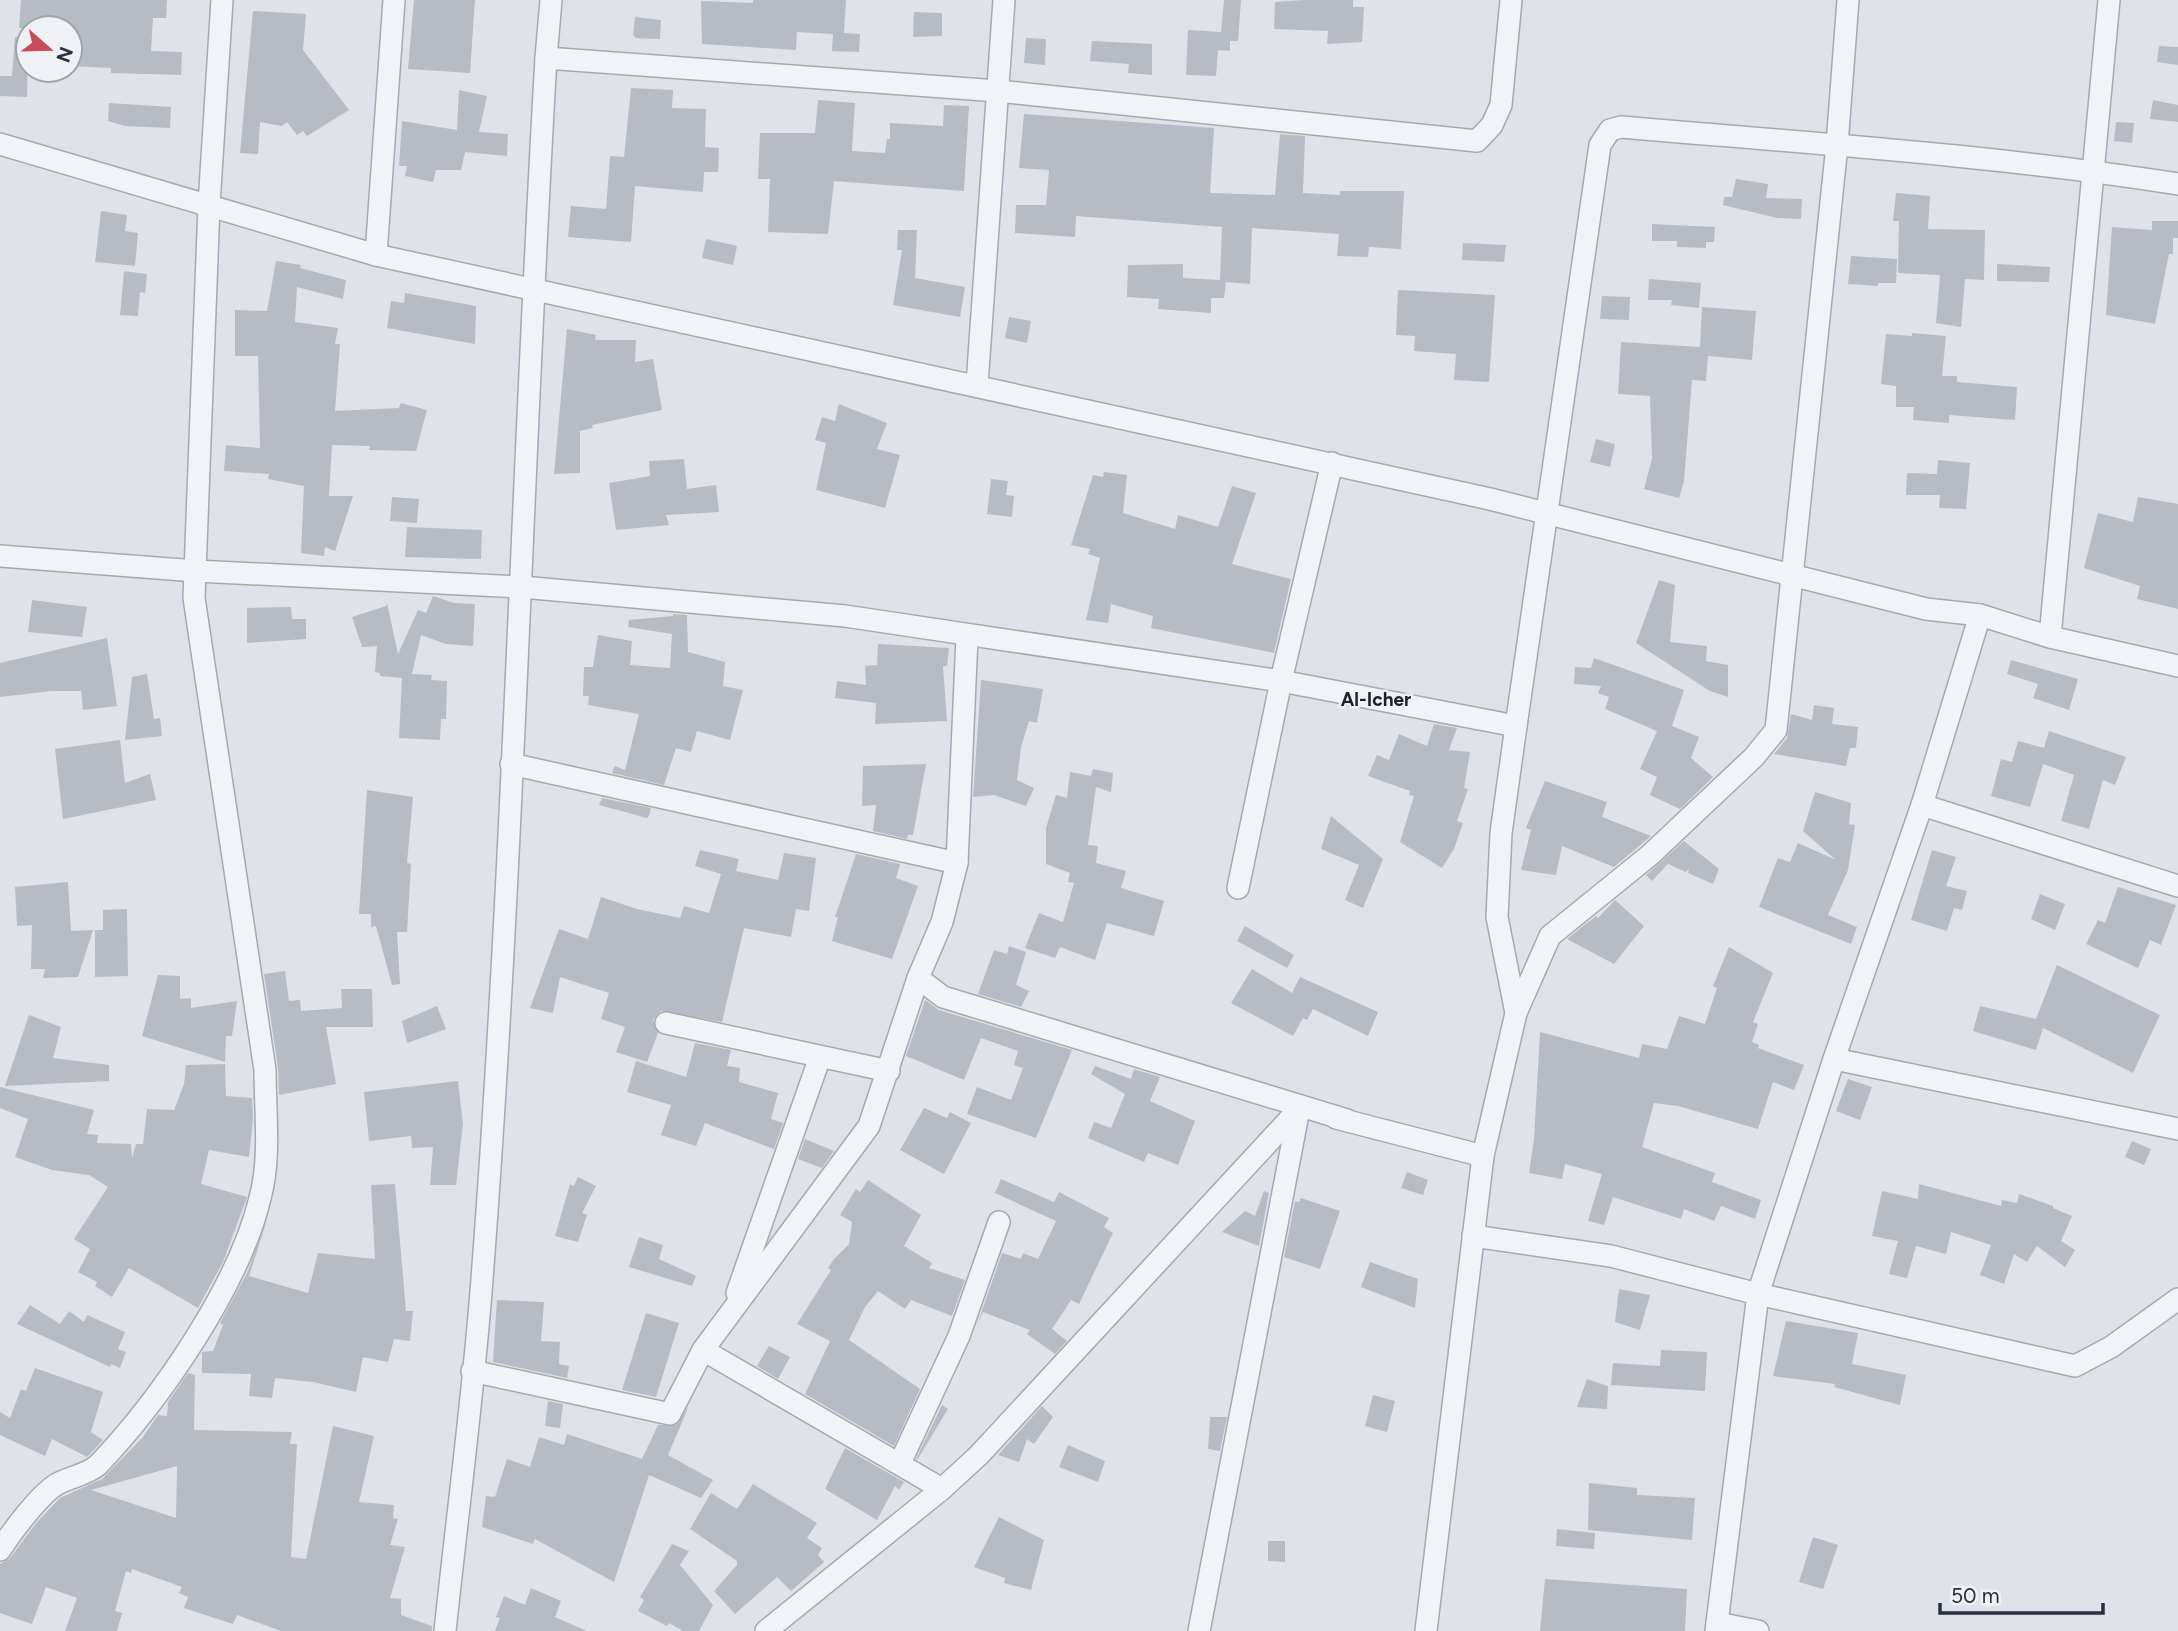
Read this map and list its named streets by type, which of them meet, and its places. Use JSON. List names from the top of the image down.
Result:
{
  "districts": ["Al-Icher"],
  "scale_bar": "50 m",
  "north": "right"
}
